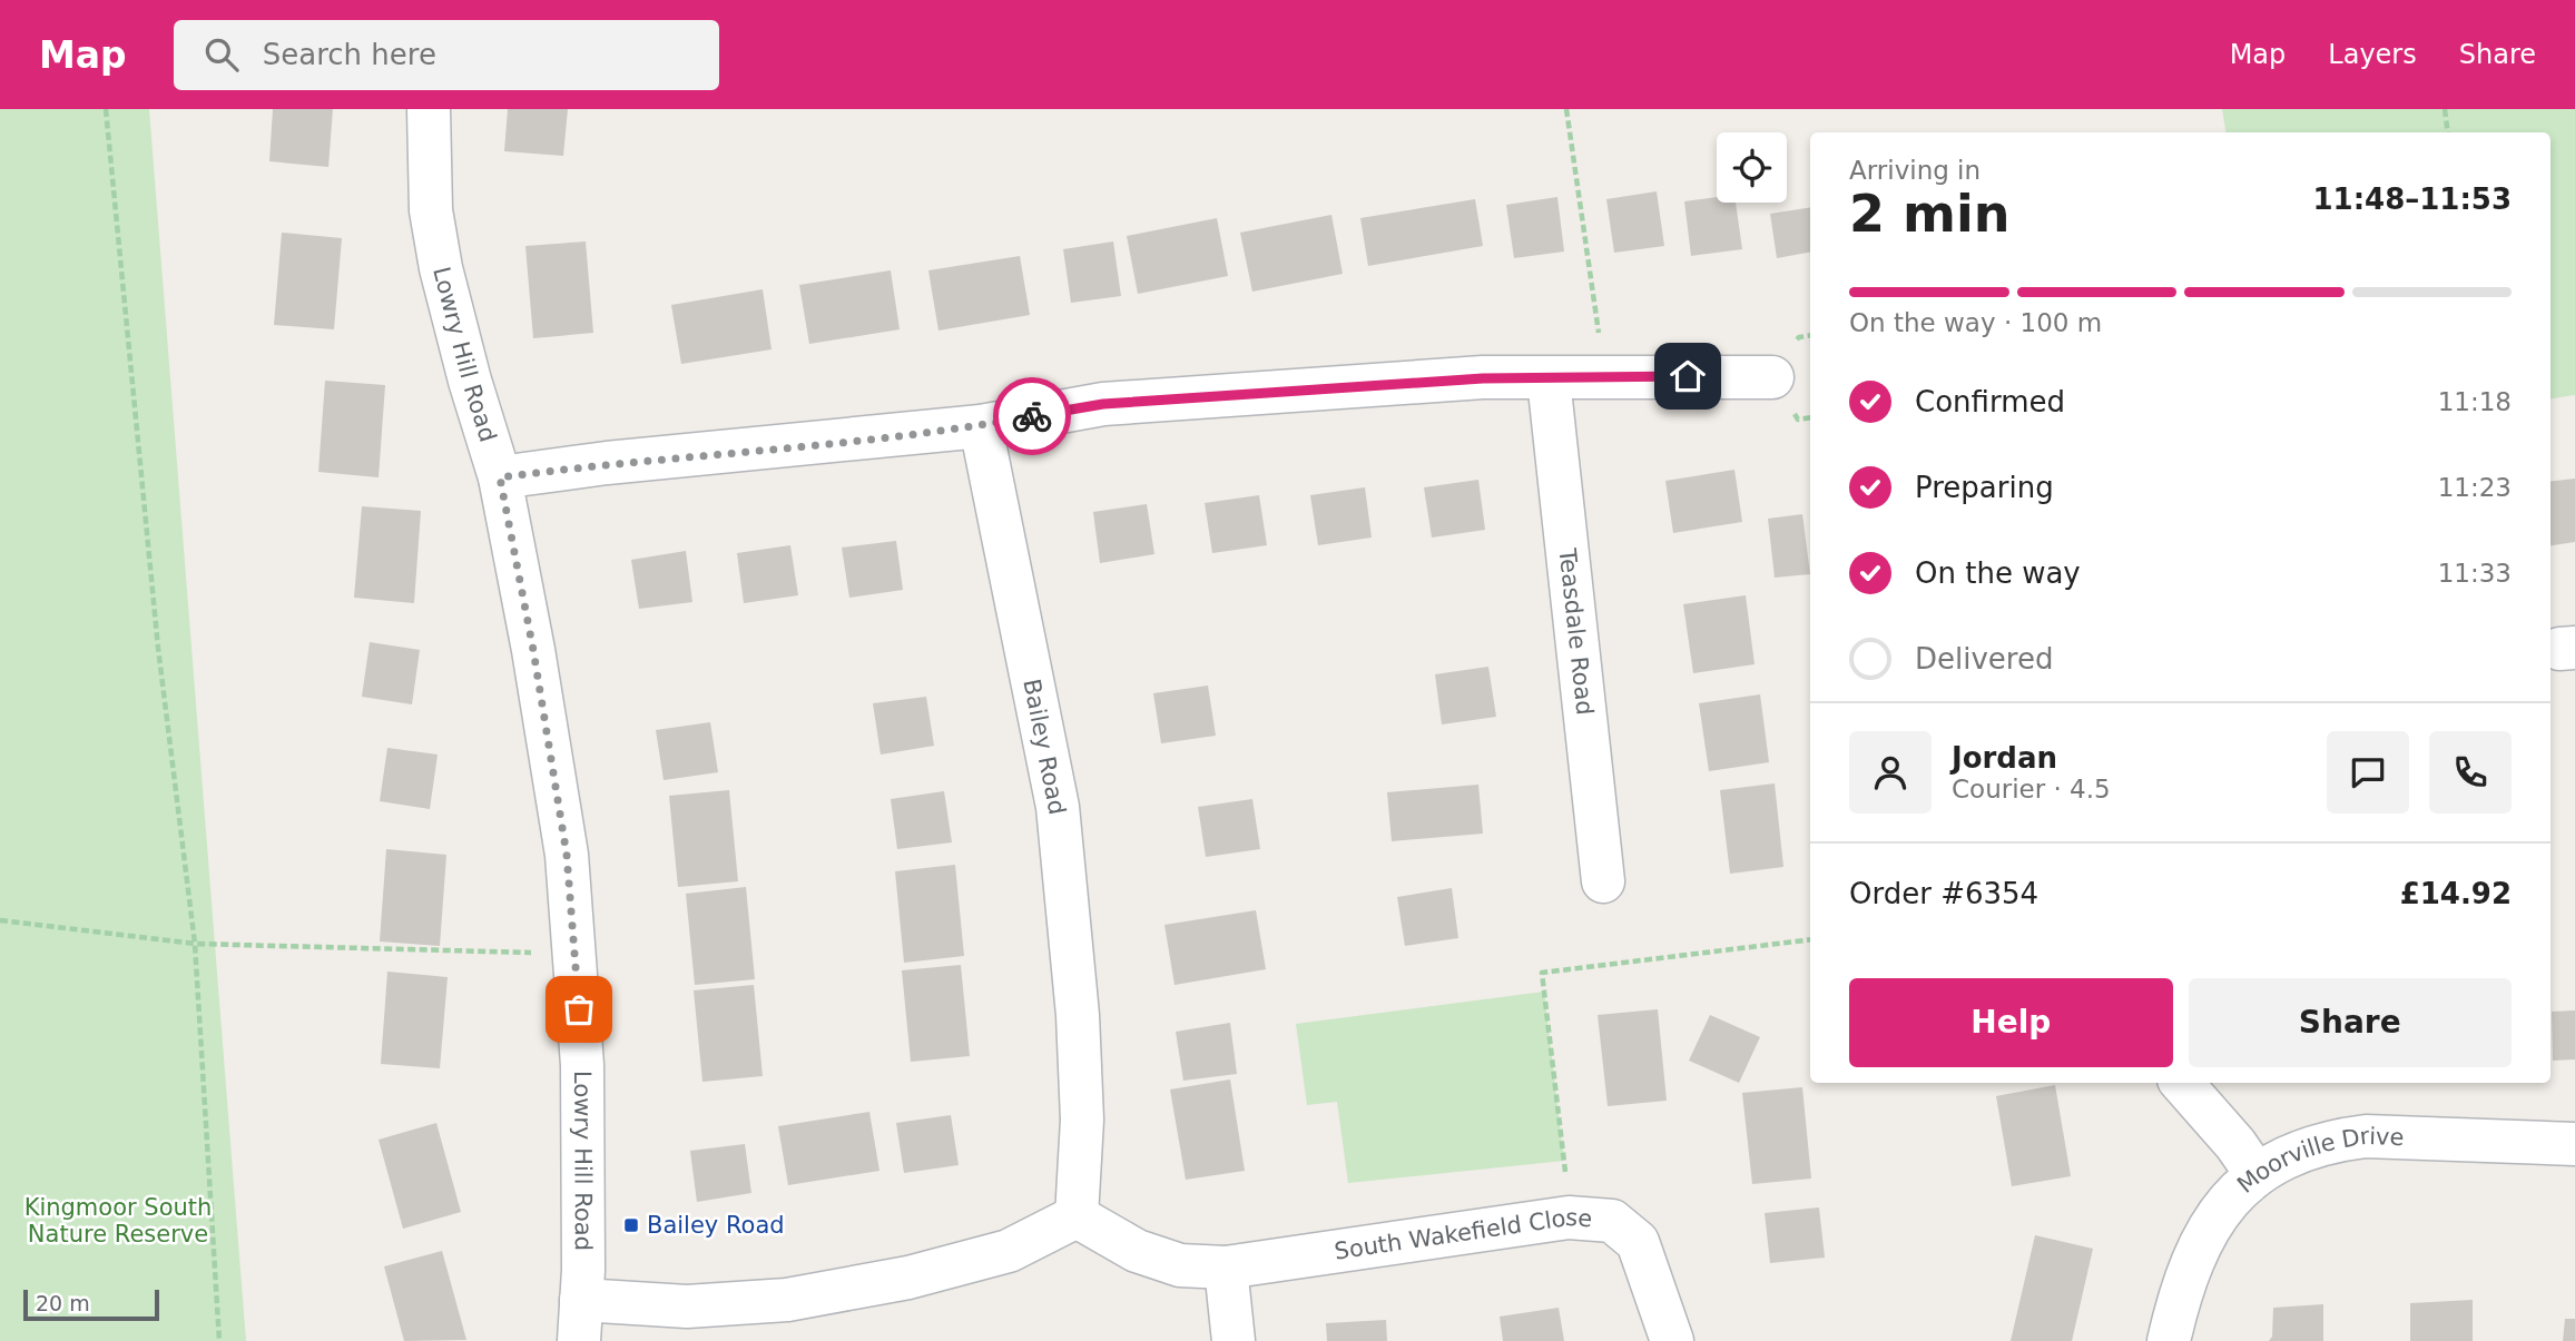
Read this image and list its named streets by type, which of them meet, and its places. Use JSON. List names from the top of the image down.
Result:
{
  "streets": {
    "street": [
      "Lowry Hill Road",
      "Teasdale Road",
      "Bailey Road",
      "Moorville Drive",
      "South Wakefield Close"
    ]
  },
  "crossings": [
    ["Bailey Road", "South Wakefield Close"]
  ],
  "parks": ["Kingmoor South Nature Reserve"],
  "places": {
    "transit": ["Bailey Road"]
  },
  "scale_bar": "20 m",
  "page": {
    "header": "Map",
    "search": "Search here",
    "nav": ["Map", "Layers", "Share"],
    "heading": ["2 min", "Arriving in", "11:48–11:53"],
    "panel": [
      "Jordan",
      "Courier · 4.5",
      "Order #6354",
      "£14.92"
    ],
    "bar": "On the way · 100 m",
    "list": [
      ["Confirmed", "11:18"],
      ["Preparing", "11:23"],
      ["On the way", "11:33"],
      "Delivered"
    ],
    "buttons": ["Help", "Share"],
    "scale": "20 m"
  }
}
